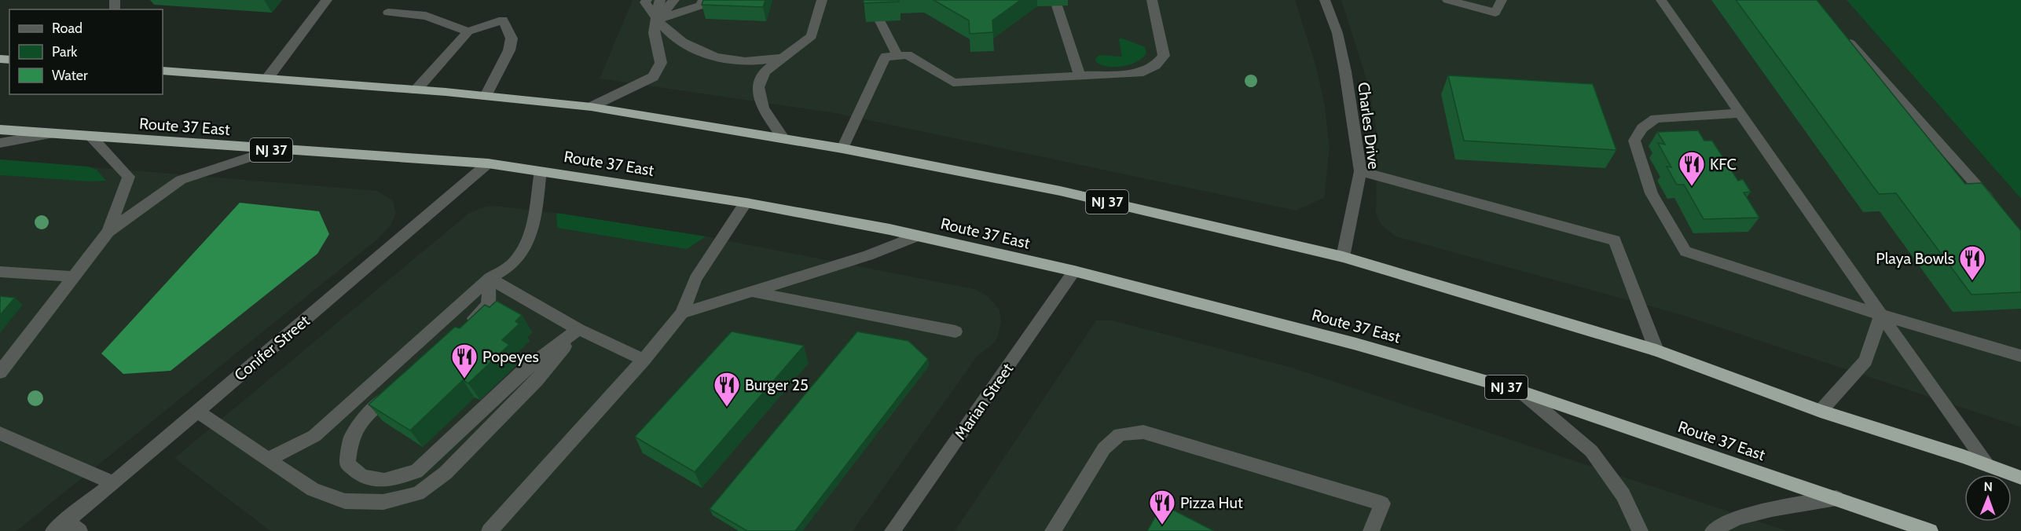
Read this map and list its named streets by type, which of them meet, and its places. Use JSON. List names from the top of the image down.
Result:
{
  "streets": {
    "highway": ["Route 37 East", "NJ 37"],
    "street": ["Charles Drive", "Conifer Street", "Marian Street"]
  },
  "crossings": [
    ["Charles Drive", "NJ 37"],
    ["Route 37 East", "Conifer Street"],
    ["Route 37 East", "Marian Street"]
  ],
  "places": {
    "restaurant": [
      "KFC",
      "Playa Bowls",
      "Popeyes",
      "Burger 25",
      "Pizza Hut"
    ]
  },
  "legend": ["Road", "Park", "Water"],
  "north": "top"
}
